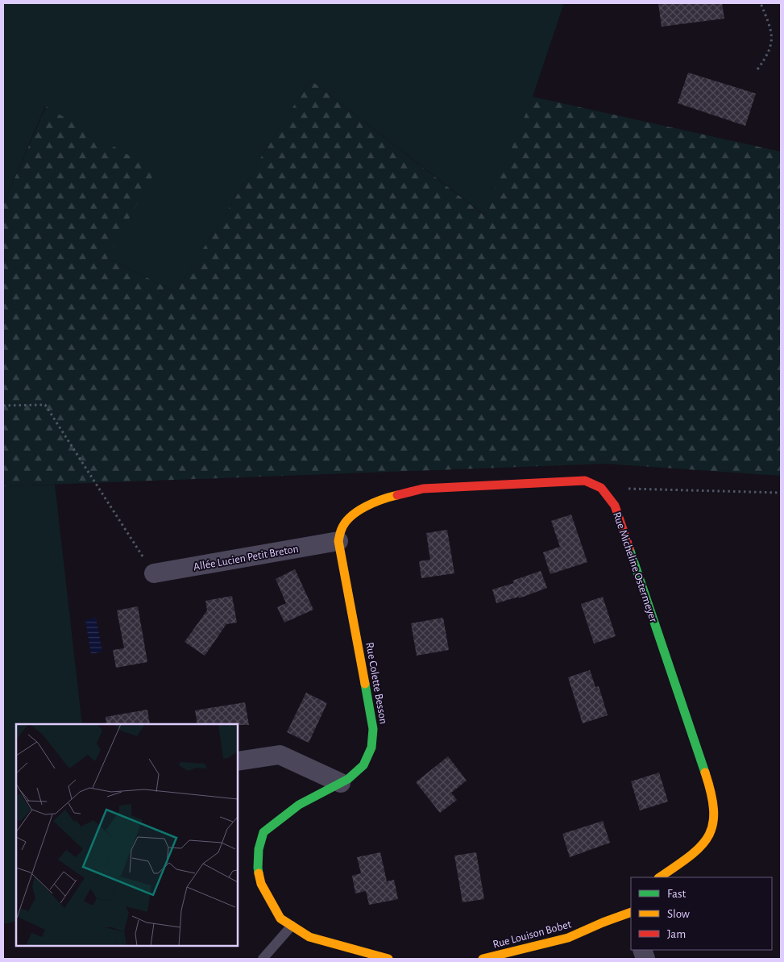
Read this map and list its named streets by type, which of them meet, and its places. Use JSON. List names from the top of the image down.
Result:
{
  "streets": {
    "street": [
      "Allée Lucien Petit Breton",
      "Rue Micheline Ostermeyer",
      "Rue Colette Besson",
      "Rue Louison Bobet"
    ]
  },
  "crossings": [
    ["Allée Lucien Petit Breton", "Rue Colette Besson"]
  ],
  "legend": ["Fast", "Slow", "Jam"]
}
